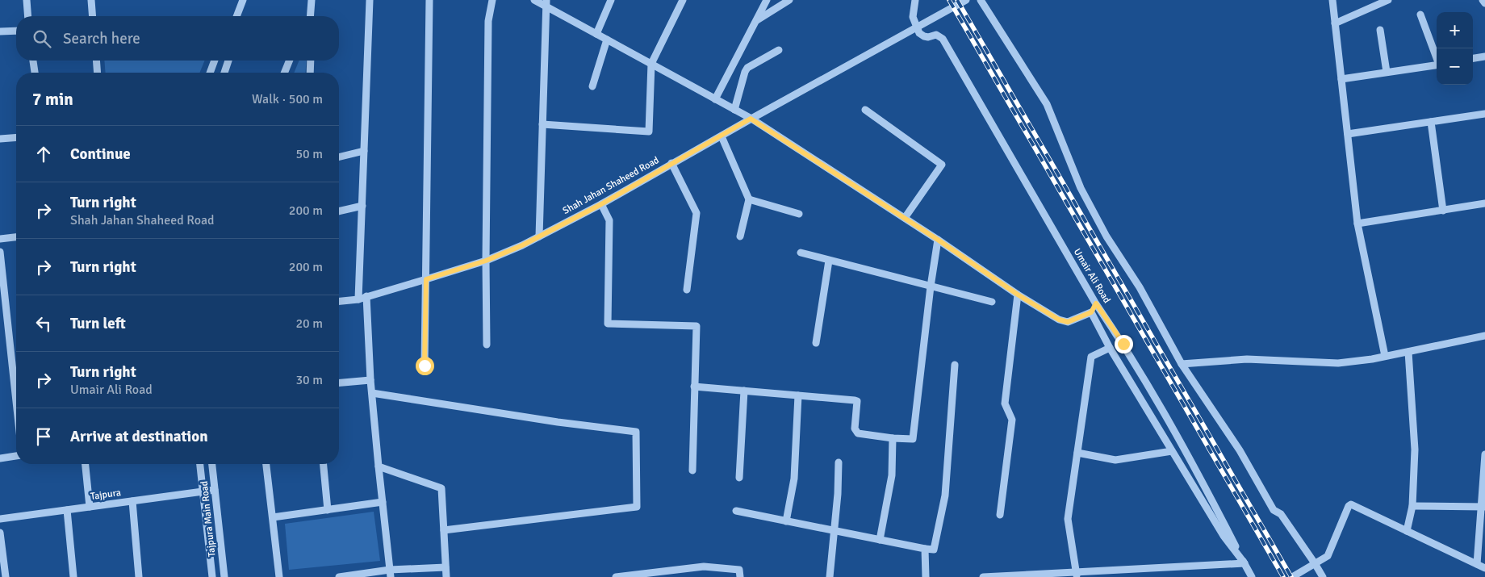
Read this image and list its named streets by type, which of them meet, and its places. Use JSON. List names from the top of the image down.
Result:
{
  "streets": {
    "street": [
      "Shah Jahan Shaheed Road",
      "Umair Ali Road",
      "Tajpura",
      "Tajpura Main Road"
    ]
  },
  "crossings": [
    ["Shah Jahan Shaheed Road", "Umair Ali Road"],
    ["Tajpura", "Tajpura Main Road"]
  ],
  "page": {
    "map_buttons": ["+", "−"],
    "search": "Search here",
    "heading": ["7 min", "Walk · 500 m"],
    "list": [
      ["Continue", "50 m"],
      ["Turn right", "Shah Jahan Shaheed Road", "200 m"],
      ["Turn right", "200 m"],
      ["Turn left", "20 m"],
      ["Turn right", "Umair Ali Road", "30 m"],
      "Arrive at destination"
    ]
  }
}
